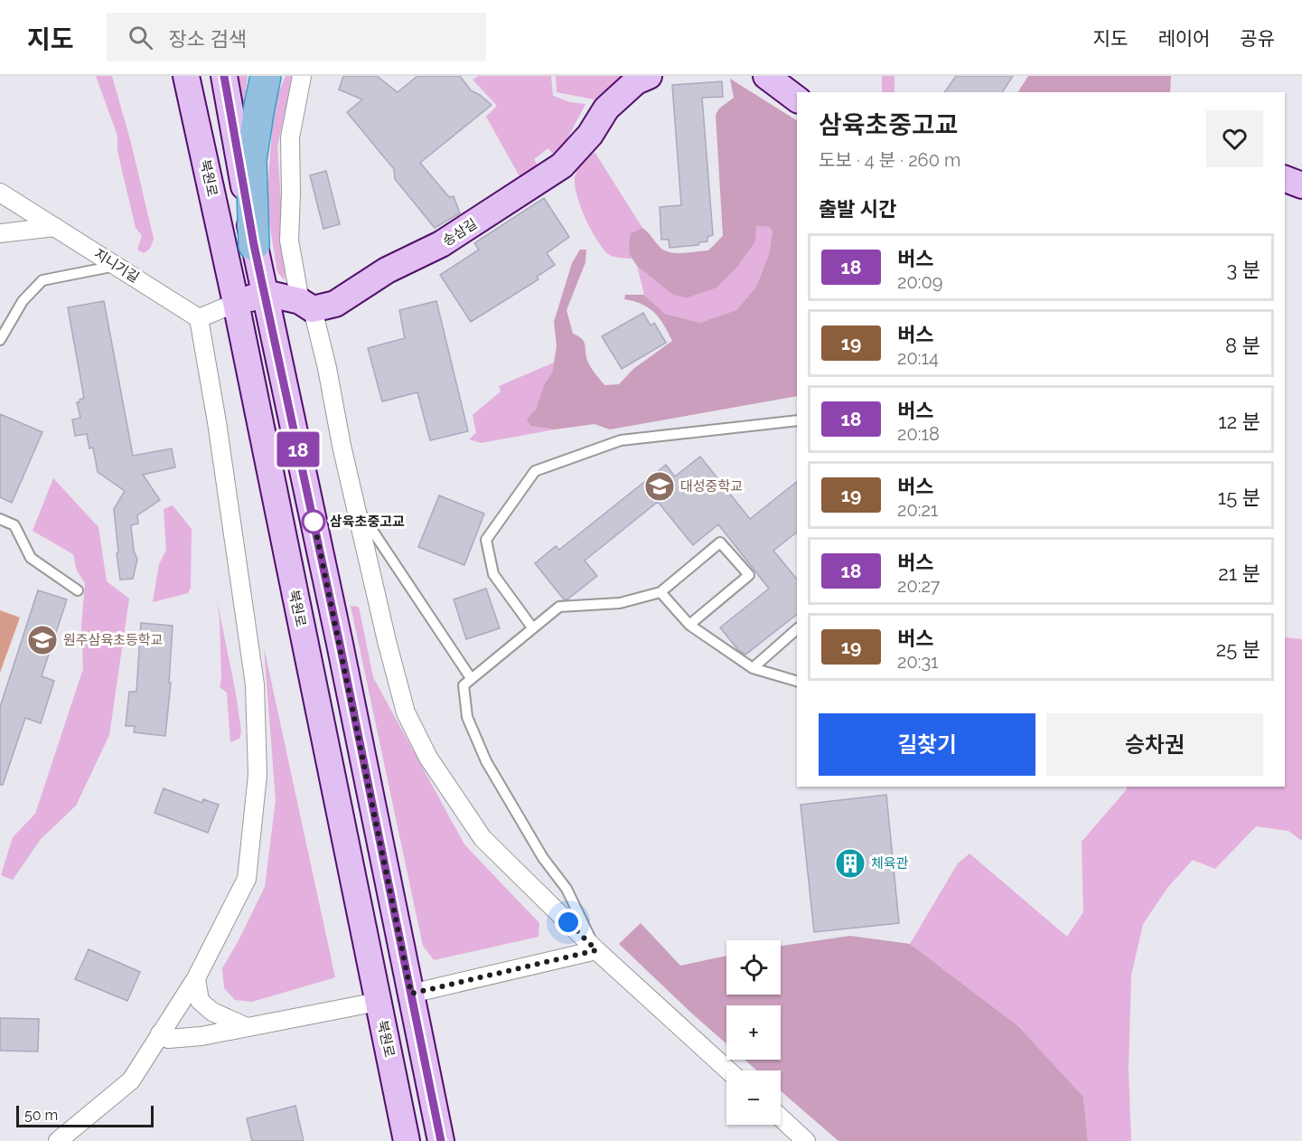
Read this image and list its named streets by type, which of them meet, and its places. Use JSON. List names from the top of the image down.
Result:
{
  "streets": {
    "street": ["북원로", "송삼길", "지니기길"]
  },
  "places": {
    "school or university": ["대성중학교", "원주삼육초등학교"],
    "other": ["삼육초중고교"],
    "building": ["체육관"]
  },
  "lines": ["bus line 18"],
  "scale_bar": "50 m",
  "page": {
    "header": "지도",
    "search": "장소 검색",
    "nav": ["지도", "레이어", "공유"],
    "on_map": "18",
    "heading": [
      ["삼육초중고교", "도보 · 4 분 · 260 m"],
      "출발 시간"
    ],
    "list": [
      {
        "mark": "18",
        "name": "버스",
        "note": "20:09",
        "value": "3 분"
      },
      {
        "mark": "19",
        "name": "버스",
        "note": "20:14",
        "value": "8 분"
      },
      {
        "mark": "18",
        "name": "버스",
        "note": "20:18",
        "value": "12 분"
      },
      {
        "mark": "19",
        "name": "버스",
        "note": "20:21",
        "value": "15 분"
      },
      {
        "mark": "18",
        "name": "버스",
        "note": "20:27",
        "value": "21 분"
      },
      {
        "mark": "19",
        "name": "버스",
        "note": "20:31",
        "value": "25 분"
      }
    ],
    "buttons": ["길찾기", "승차권"],
    "map_buttons": ["+", "−"],
    "scale": "50 m"
  }
}
